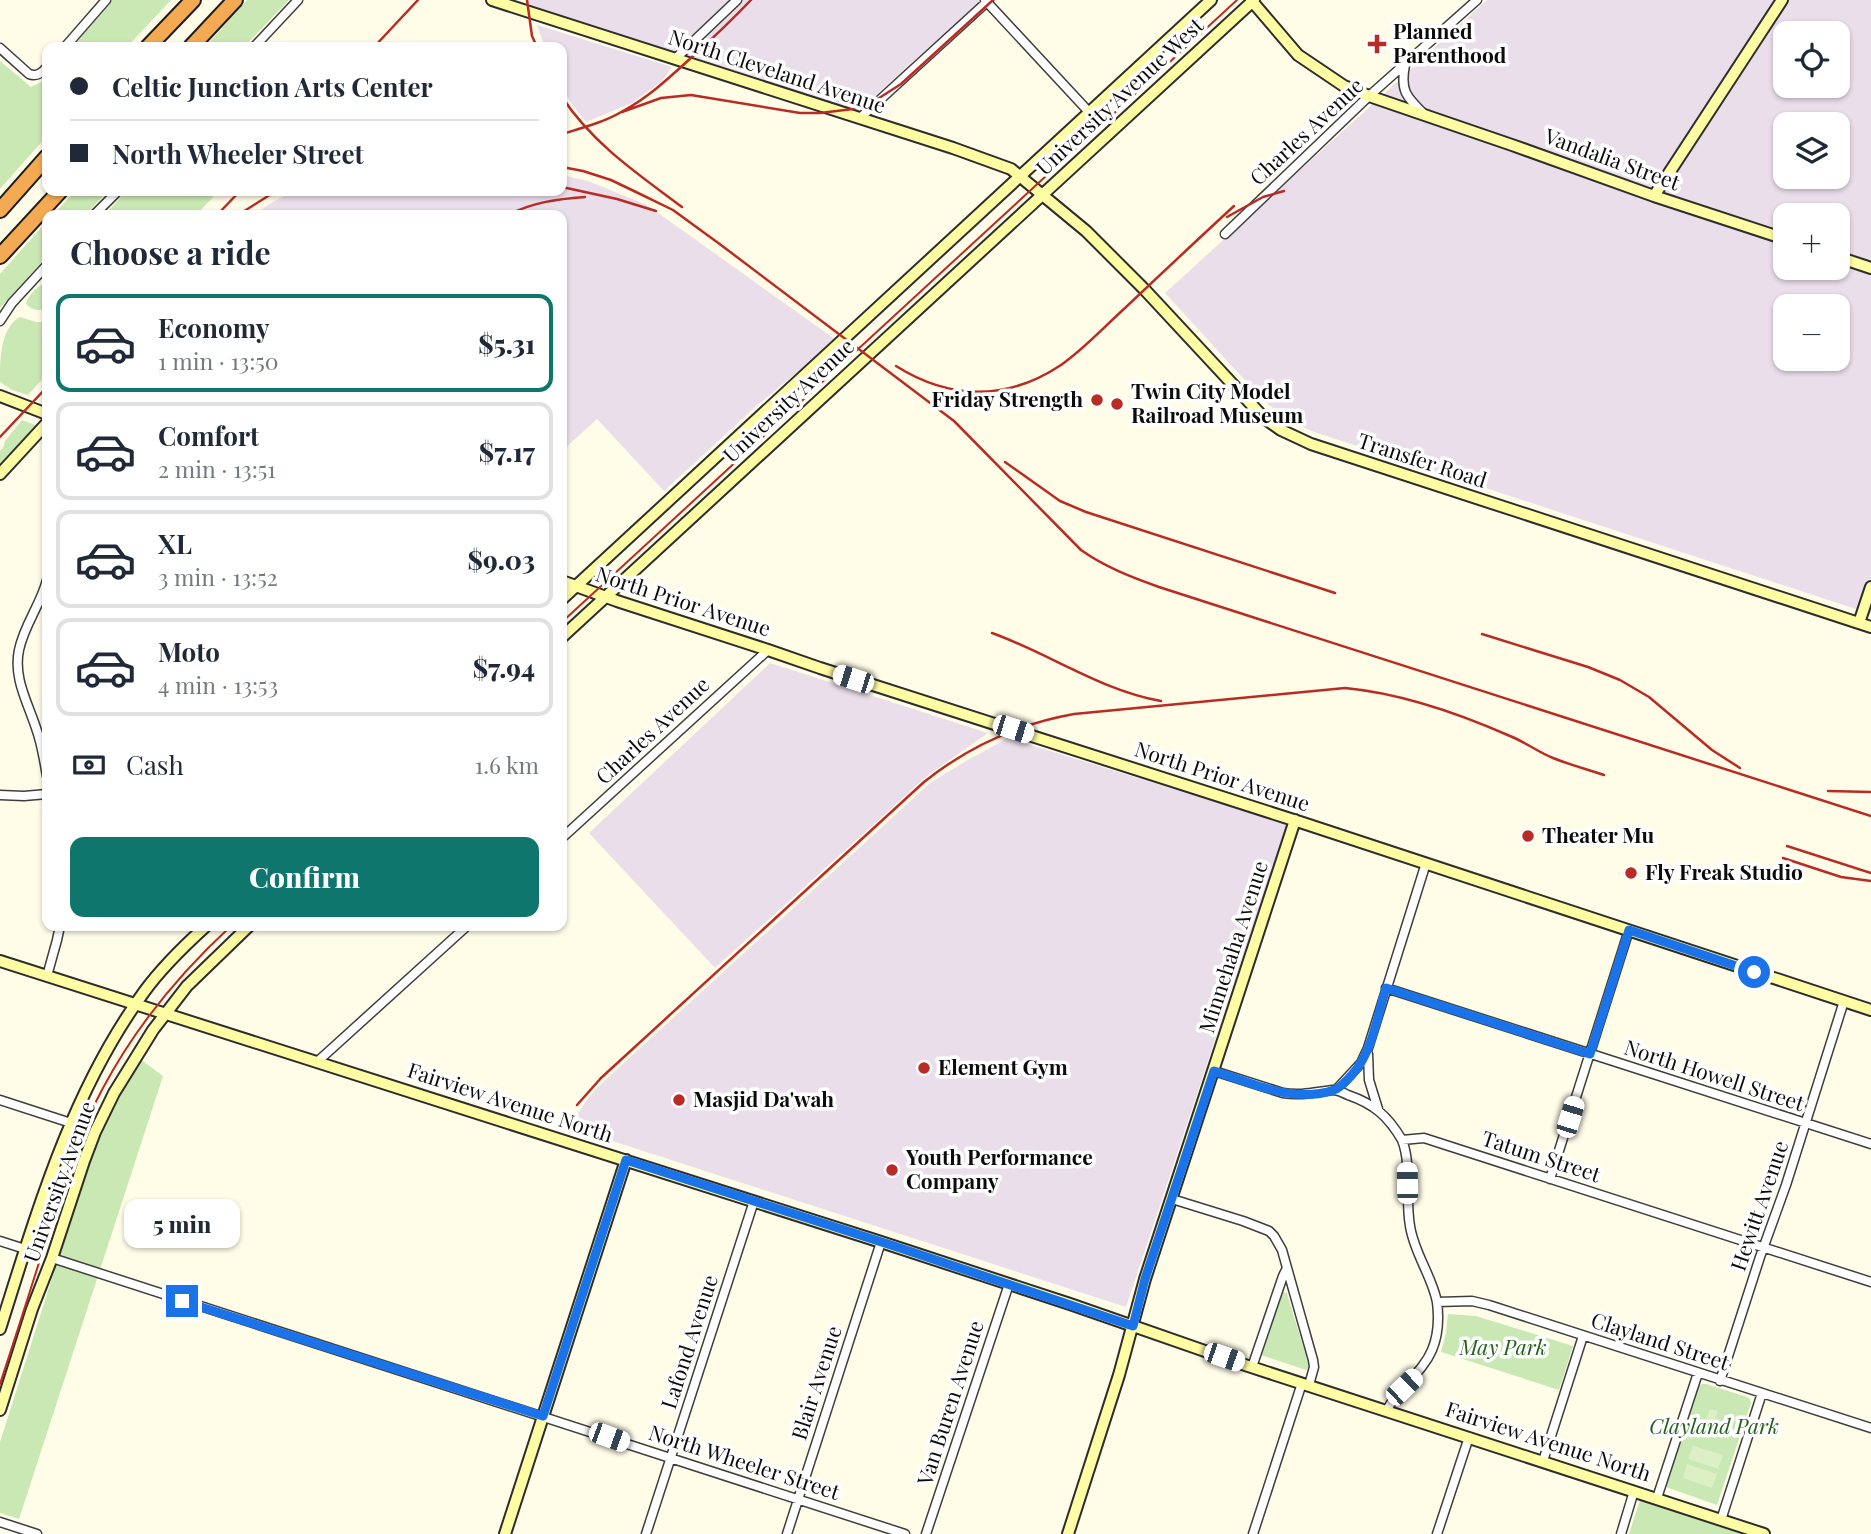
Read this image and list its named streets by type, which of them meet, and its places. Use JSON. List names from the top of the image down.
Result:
{
  "streets": {
    "street": [
      "North Cleveland Avenue",
      "University Avenue West",
      "Charles Avenue",
      "Vandalia Street",
      "University Avenue",
      "Transfer Road",
      "North Prior Avenue",
      "Minnehaha Avenue",
      "North Howell Street",
      "Fairview Avenue North",
      "Tatum Street",
      "Hewitt Avenue",
      "Lafond Avenue",
      "Clayland Street",
      "Blair Avenue",
      "Van Buren Avenue",
      "North Wheeler Street"
    ]
  },
  "crossings": [
    ["North Cleveland Avenue", "University Avenue West"],
    ["North Cleveland Avenue", "University Avenue"],
    ["North Cleveland Avenue", "Transfer Road"],
    ["University Avenue West", "Vandalia Street"],
    ["University Avenue West", "University Avenue"],
    ["University Avenue West", "Transfer Road"],
    ["Charles Avenue", "Vandalia Street"],
    ["Charles Avenue", "North Prior Avenue"],
    ["University Avenue", "Transfer Road"],
    ["University Avenue", "North Prior Avenue"],
    ["University Avenue", "Fairview Avenue North"],
    ["University Avenue", "North Wheeler Street"],
    ["North Prior Avenue", "Minnehaha Avenue"],
    ["North Prior Avenue", "Hewitt Avenue"],
    ["Minnehaha Avenue", "Fairview Avenue North"],
    ["North Howell Street", "Hewitt Avenue"],
    ["Fairview Avenue North", "Lafond Avenue"],
    ["Fairview Avenue North", "Blair Avenue"],
    ["Fairview Avenue North", "Van Buren Avenue"],
    ["Tatum Street", "Hewitt Avenue"],
    ["Hewitt Avenue", "Clayland Street"],
    ["Lafond Avenue", "North Wheeler Street"],
    ["Blair Avenue", "North Wheeler Street"]
  ],
  "parks": ["May Park", "Clayland Park"],
  "places": {
    "health": ["Planned Parenthood"],
    "other": [
      "Friday Strength",
      "Twin City Model Railroad Museum",
      "Theater Mu",
      "Fly Freak Studio",
      "Element Gym",
      "Masjid Da'wah",
      "Youth Performance Company"
    ]
  },
  "page": {
    "map_buttons": ["+", "−"],
    "banner": ["Celtic Junction Arts Center", "North Wheeler Street"],
    "heading": "Choose a ride",
    "list": [
      {
        "name": "Economy",
        "note": "1 min · 13:50",
        "value": "$5.31"
      },
      {
        "name": "Comfort",
        "note": "2 min · 13:51",
        "value": "$7.17"
      },
      {
        "name": "XL",
        "note": "3 min · 13:52",
        "value": "$9.03"
      },
      {
        "name": "Moto",
        "note": "4 min · 13:53",
        "value": "$7.94"
      }
    ],
    "pay": ["Cash", "1.6 km"],
    "buttons": "Confirm",
    "bubble": "5 min"
  }
}
